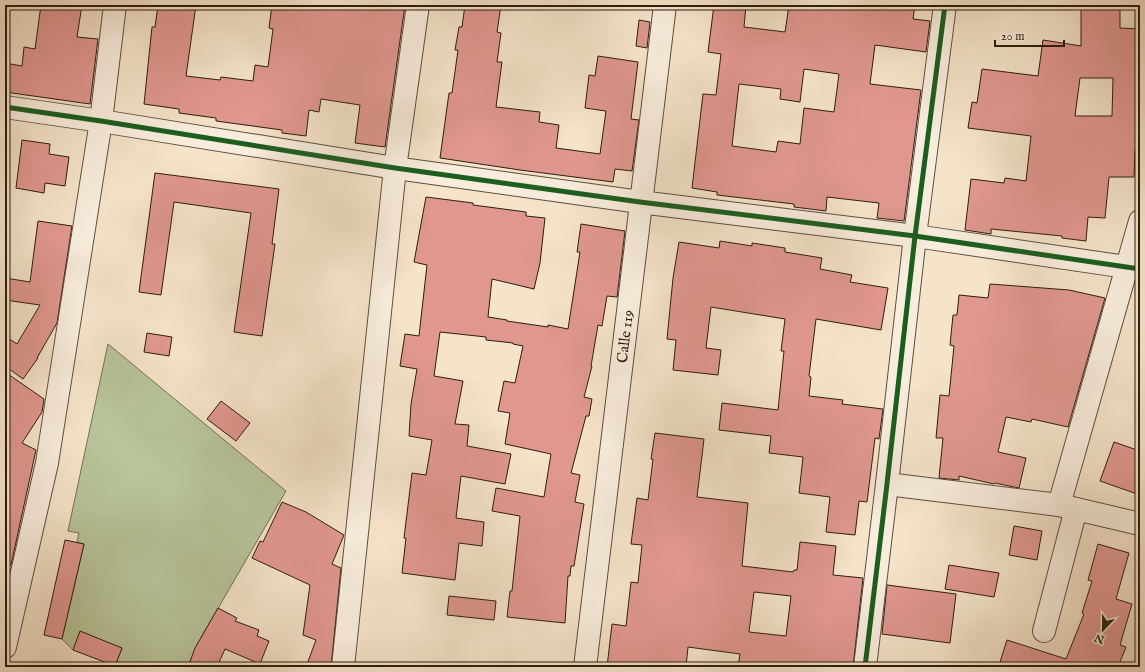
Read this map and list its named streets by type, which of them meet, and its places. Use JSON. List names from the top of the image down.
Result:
{
  "streets": {
    "street": ["Calle 119"]
  },
  "scale_bar": "20 m",
  "north": "bottom"
}
